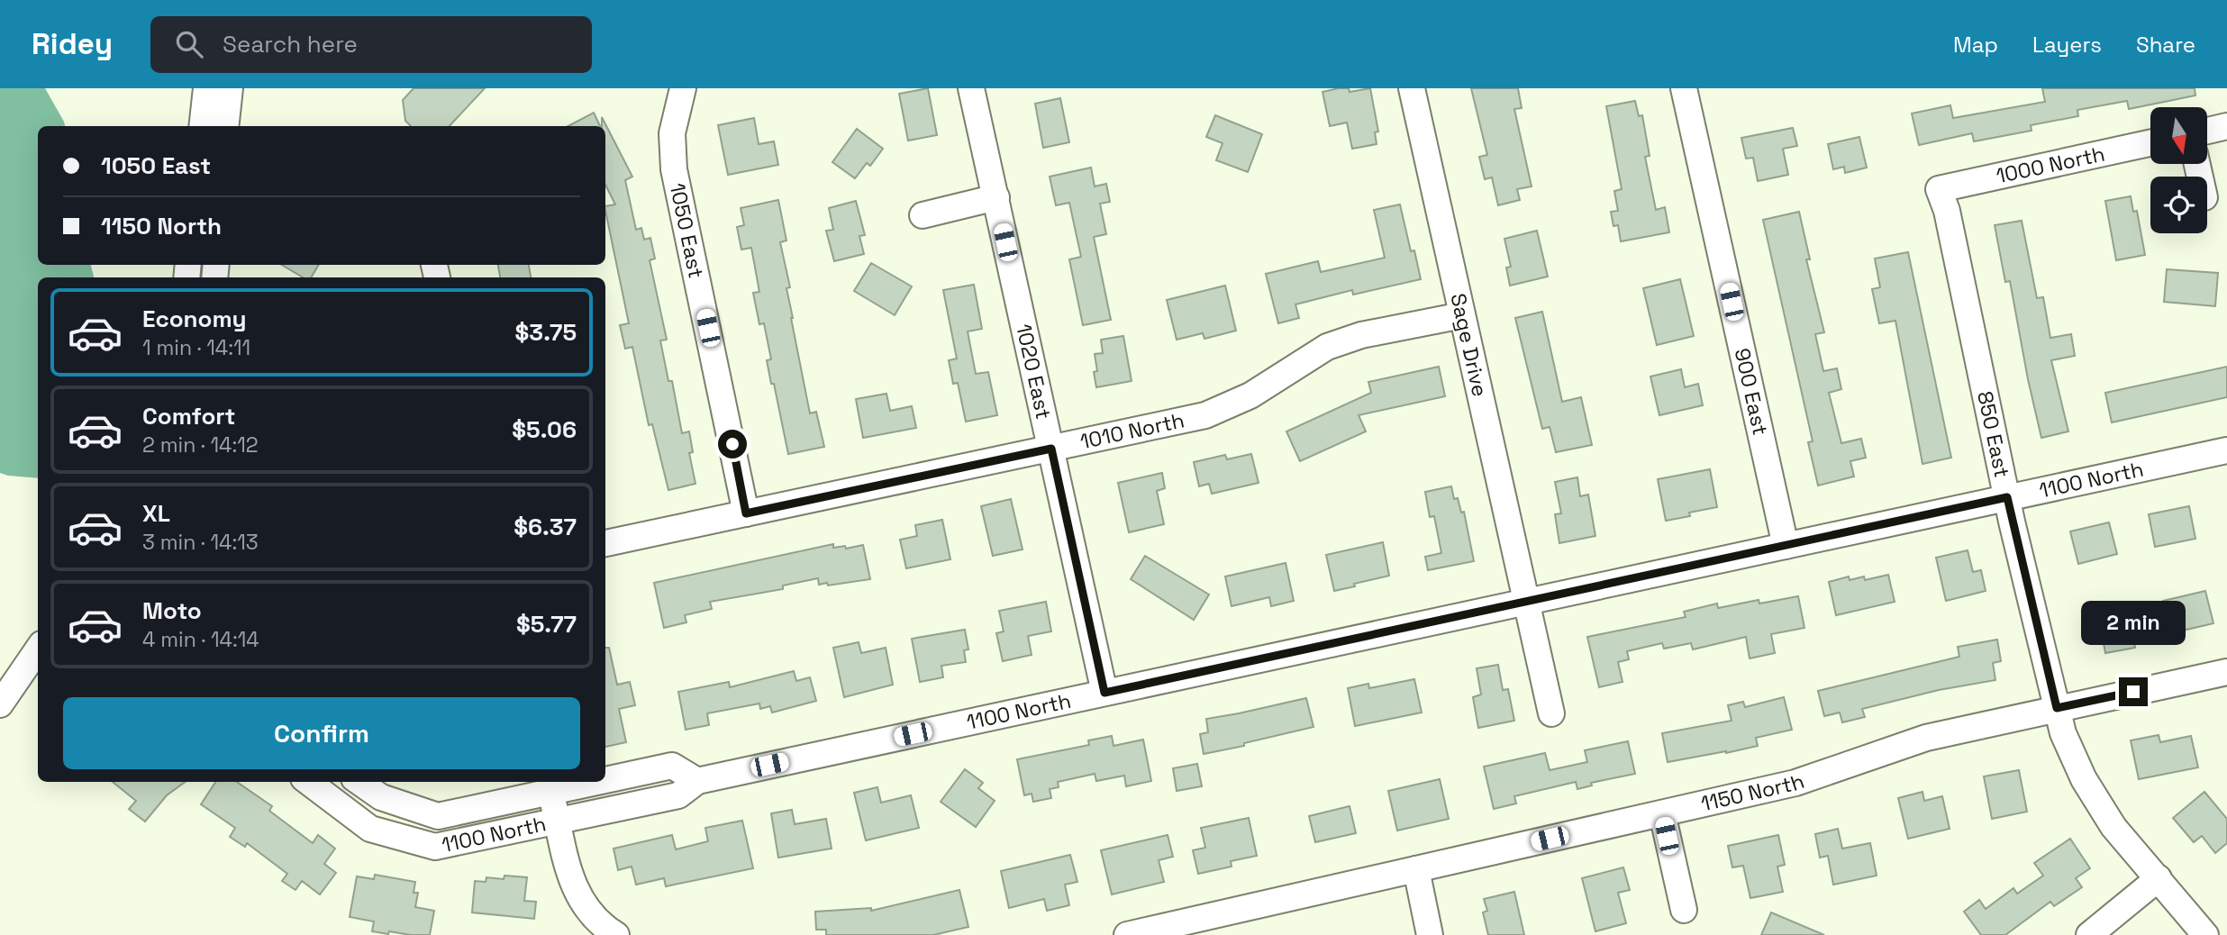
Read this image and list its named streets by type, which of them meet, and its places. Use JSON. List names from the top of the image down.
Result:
{
  "streets": {
    "street": [
      "1000 North",
      "1050 East",
      "Sage Drive",
      "1020 East",
      "900 East",
      "1010 North",
      "850 East",
      "1100 North",
      "1150 North"
    ]
  },
  "crossings": [
    ["1000 North", "850 East"],
    ["1050 East", "1010 North"],
    ["Sage Drive", "1010 North"],
    ["Sage Drive", "1100 North"],
    ["1020 East", "1010 North"],
    ["1020 East", "1100 North"],
    ["900 East", "1100 North"],
    ["850 East", "1100 North"],
    ["850 East", "1150 North"]
  ],
  "north": "bottom",
  "page": {
    "header": "Ridey",
    "search": "Search here",
    "nav": ["Map", "Layers", "Share"],
    "banner": ["1050 East", "1150 North"],
    "list": [
      {
        "name": "Economy",
        "note": "1 min · 14:11",
        "value": "$3.75"
      },
      {
        "name": "Comfort",
        "note": "2 min · 14:12",
        "value": "$5.06"
      },
      {
        "name": "XL",
        "note": "3 min · 14:13",
        "value": "$6.37"
      },
      {
        "name": "Moto",
        "note": "4 min · 14:14",
        "value": "$5.77"
      }
    ],
    "bubble": "2 min",
    "buttons": "Confirm"
  }
}
